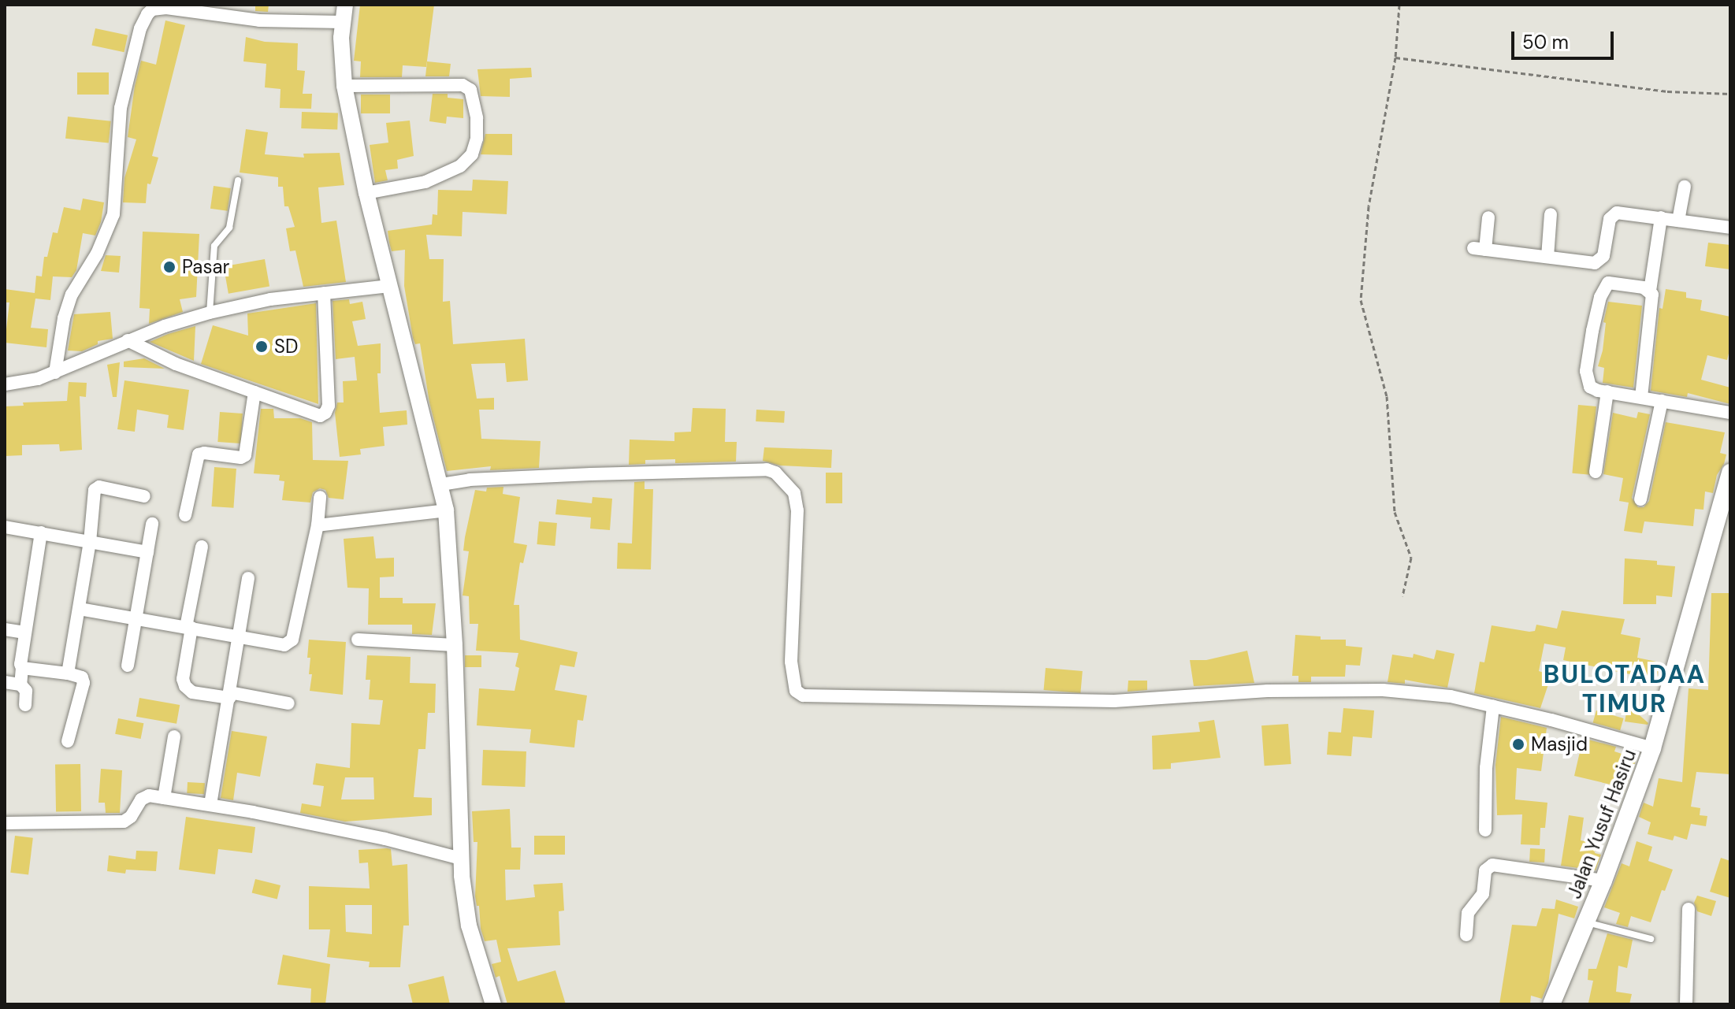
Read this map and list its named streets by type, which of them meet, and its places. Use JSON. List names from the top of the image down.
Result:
{
  "streets": {
    "main road": ["Jalan Yusuf Hasiru"]
  },
  "districts": ["BULOTADAA TIMUR"],
  "places": ["Pasar", "SD", "Masjid"],
  "scale_bar": "50 m"
}
